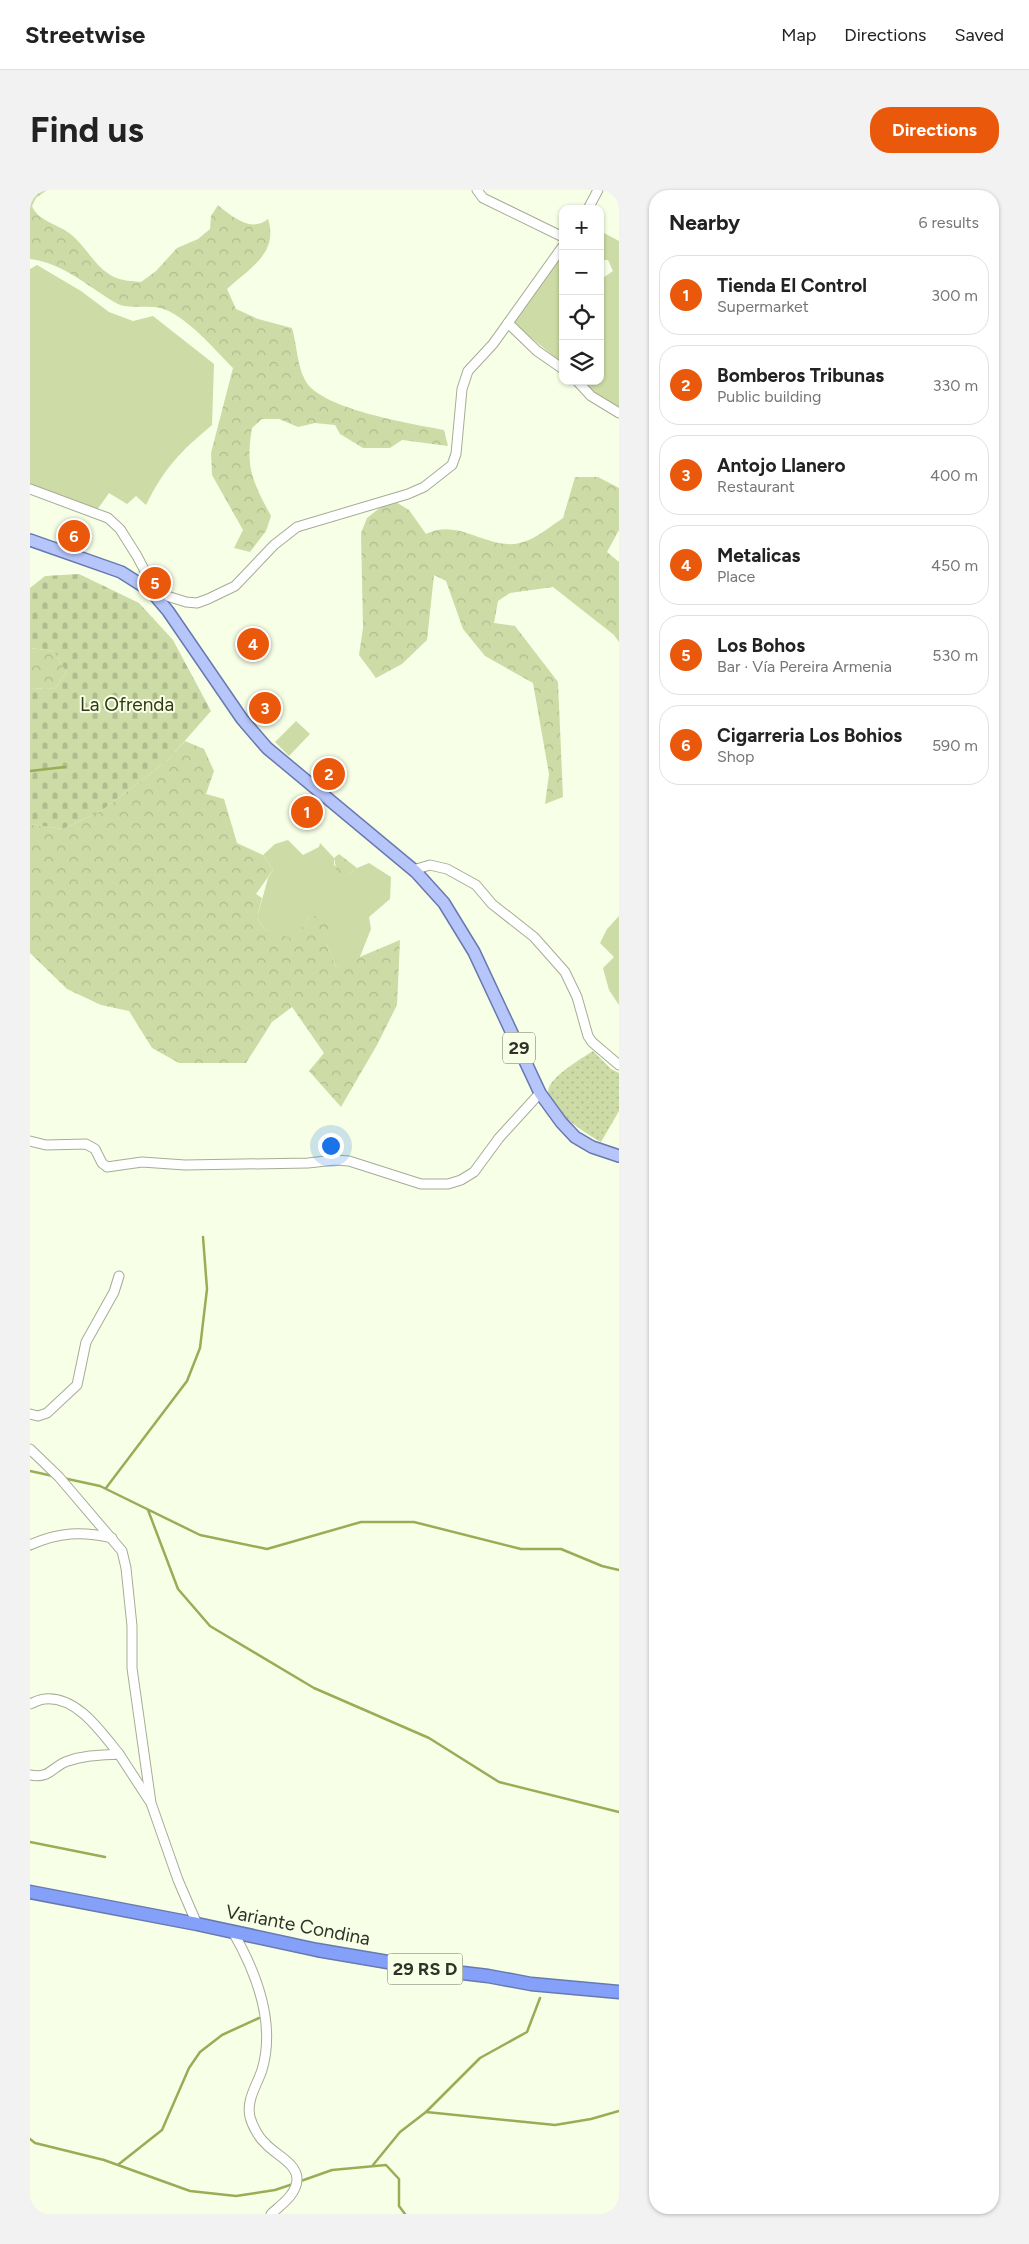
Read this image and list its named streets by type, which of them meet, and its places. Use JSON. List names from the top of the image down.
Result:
{
  "streets": {
    "highway": ["Variante Condina", "29 RS D"],
    "main road": ["29"]
  },
  "parks": ["La Ofrenda"],
  "page": {
    "header": "Streetwise",
    "nav": ["Map", "Directions", "Saved"],
    "buttons": "Directions",
    "title": "Find us",
    "heading": ["Nearby", "6 results"],
    "map_buttons": ["+", "−"],
    "list": [
      {
        "mark": "1",
        "name": "Tienda El Control",
        "note": "Supermarket",
        "value": "300 m"
      },
      {
        "mark": "2",
        "name": "Bomberos Tribunas",
        "note": "Public building",
        "value": "330 m"
      },
      {
        "mark": "3",
        "name": "Antojo Llanero",
        "note": "Restaurant",
        "value": "400 m"
      },
      {
        "mark": "4",
        "name": "Metalicas",
        "note": "Place",
        "value": "450 m"
      },
      {
        "mark": "5",
        "name": "Los Bohos",
        "note": "Bar · Vía Pereira Armenia",
        "value": "530 m"
      },
      {
        "mark": "6",
        "name": "Cigarreria Los Bohios",
        "note": "Shop",
        "value": "590 m"
      }
    ],
    "pins": [
      "6",
      "5",
      "4",
      "3",
      "2",
      "1"
    ]
  }
}
